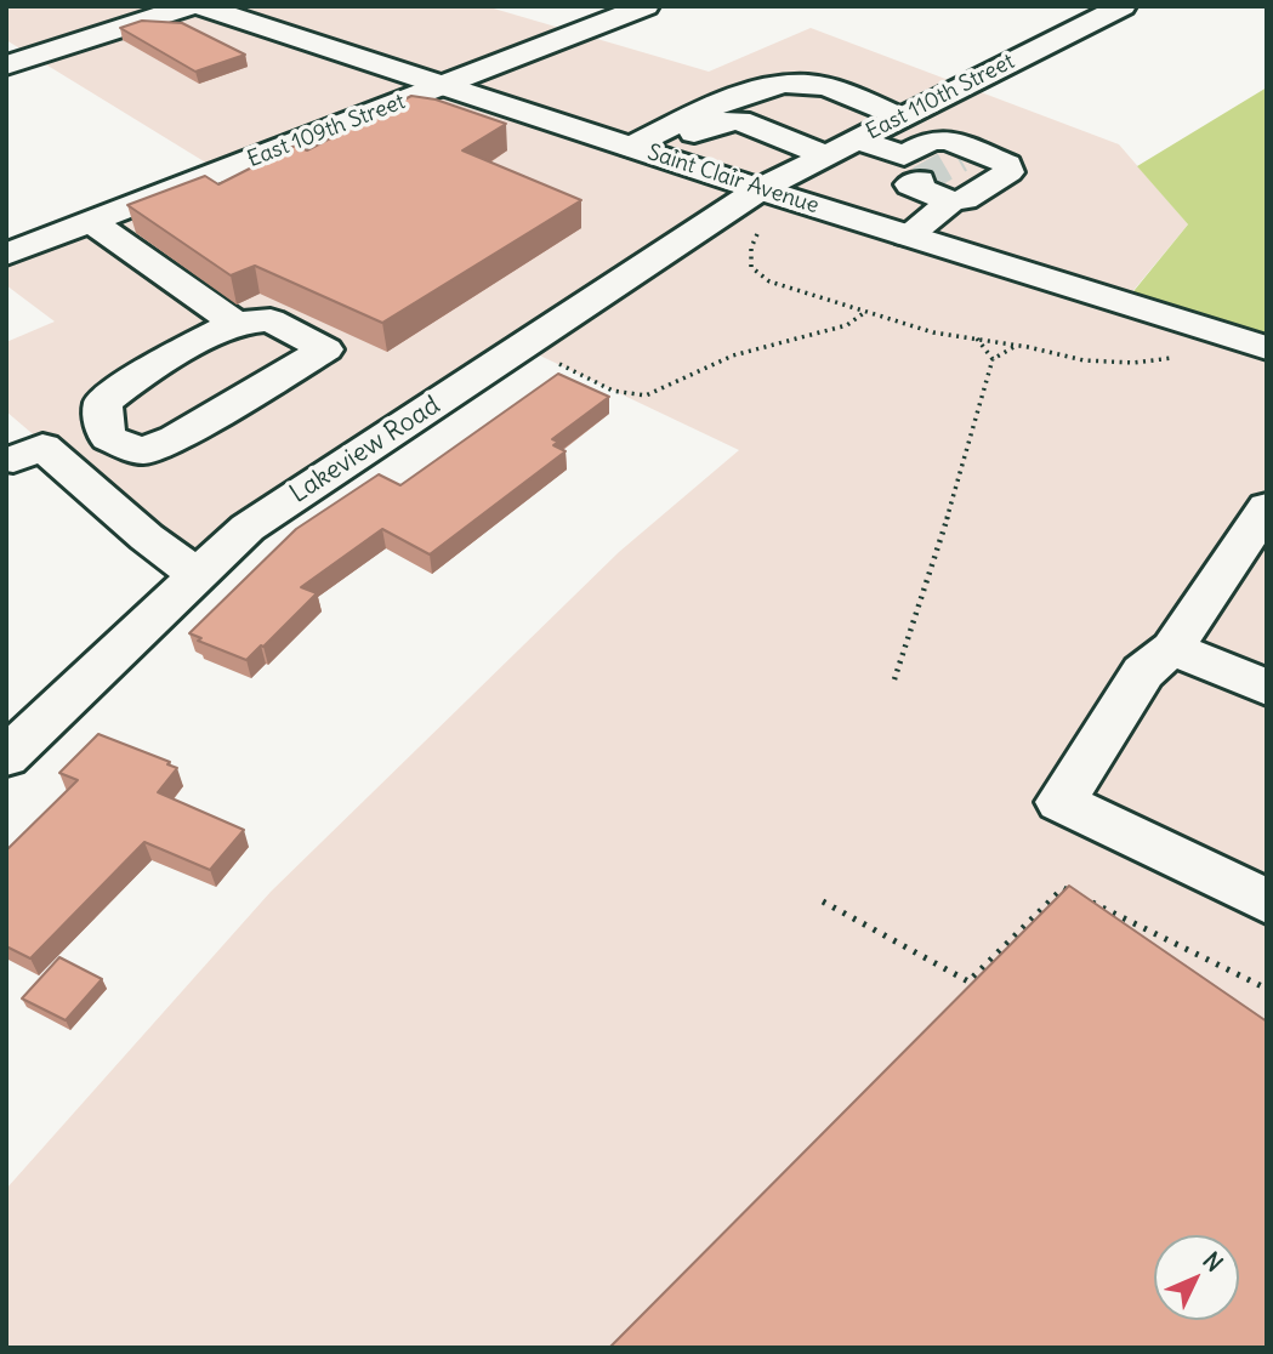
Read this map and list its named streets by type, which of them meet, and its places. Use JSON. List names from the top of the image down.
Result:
{
  "streets": {
    "street": [
      "East 110th Street",
      "East 109th Street",
      "Saint Clair Avenue",
      "Lakeview Road"
    ]
  },
  "crossings": [
    ["East 110th Street", "Saint Clair Avenue"],
    ["East 110th Street", "Lakeview Road"],
    ["East 109th Street", "Saint Clair Avenue"],
    ["Saint Clair Avenue", "Lakeview Road"]
  ],
  "north": "top right"
}
